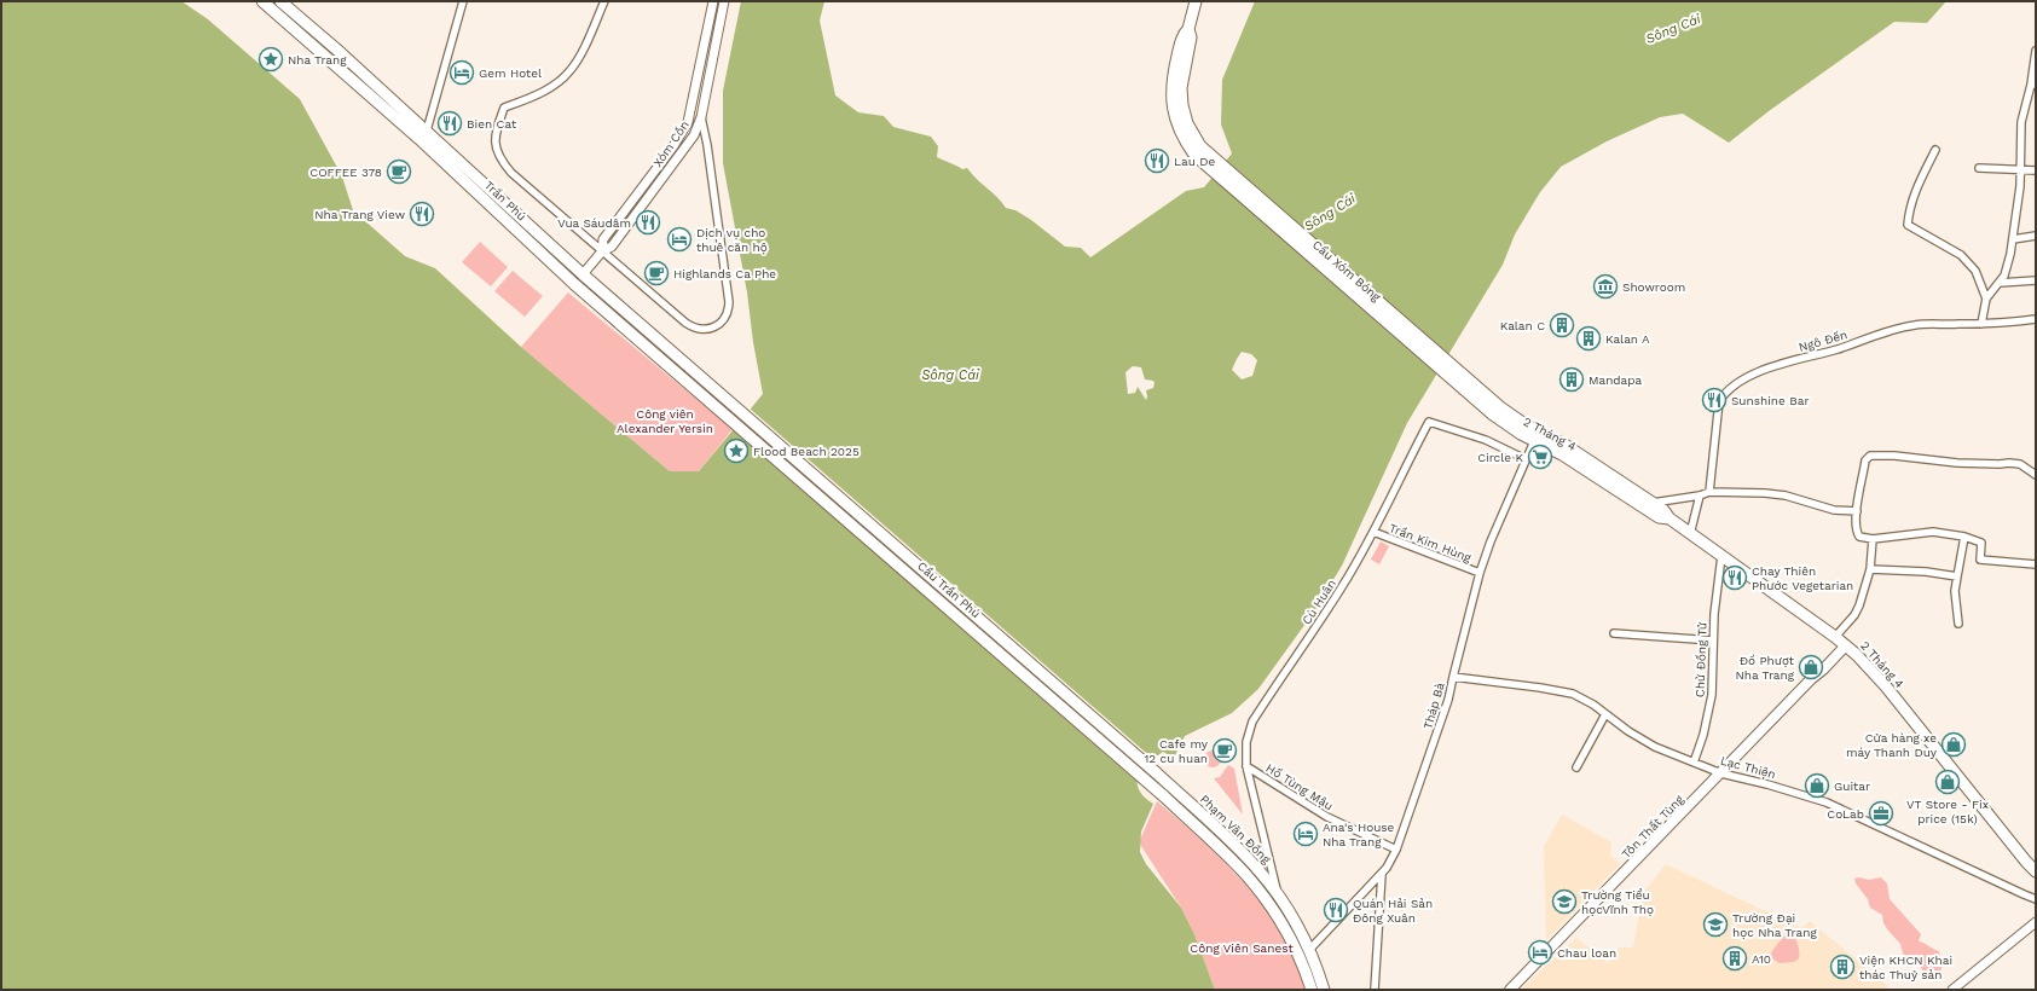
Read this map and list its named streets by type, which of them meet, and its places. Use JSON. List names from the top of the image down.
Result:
{
  "streets": {
    "main road": [
      "Trần Phú",
      "Cầu Xóm Bóng",
      "2 Tháng 4",
      "Cầu Trần Phú",
      "Tôn Thất Tùng",
      "Phạm Văn Đồng"
    ],
    "street": [
      "Xóm Cồn",
      "Ngô Đến",
      "Trần Kim Hùng",
      "Cù Huân",
      "Chử Đồng Tử",
      "Tháp Bà",
      "Lạc Thiện",
      "Hồ Tùng Mậu"
    ]
  },
  "crossings": [
    ["Xóm Cồn", "Trần Phú"],
    ["Trần Phú", "Cầu Trần Phú"],
    ["Cầu Xóm Bóng", "2 Tháng 4"],
    ["2 Tháng 4", "Chử Đồng Tử"],
    ["2 Tháng 4", "Tháp Bà"],
    ["2 Tháng 4", "Tôn Thất Tùng"],
    ["Trần Kim Hùng", "Cù Huân"],
    ["Trần Kim Hùng", "Tháp Bà"],
    ["Cầu Trần Phú", "Phạm Văn Đồng"],
    ["Cù Huân", "Tháp Bà"],
    ["Cù Huân", "Hồ Tùng Mậu"],
    ["Cù Huân", "Phạm Văn Đồng"],
    ["Chử Đồng Tử", "Lạc Thiện"],
    ["Tháp Bà", "Lạc Thiện"],
    ["Tháp Bà", "Hồ Tùng Mậu"],
    ["Tháp Bà", "Phạm Văn Đồng"],
    ["Lạc Thiện", "Tôn Thất Tùng"]
  ],
  "water": ["Sông Cái"],
  "parks": ["Công viên Alexander Yersin", "Công Viên Sanest"],
  "places": {
    "place": ["Nha Trang", "Flood Beach 2025"],
    "hotel": [
      "Gem Hotel",
      "Dịch vụ cho thuê căn hộ",
      "Ana's House Nha Trang",
      "Chau loan"
    ],
    "restaurant": [
      "Bien Cat",
      "Lau De",
      "Nha Trang View",
      "Vua Sáudâm",
      "Sunshine Bar",
      "Chay Thiên Phước Vegetarian",
      "Quán Hải Sản Đông Xuân"
    ],
    "cafe": ["COFFEE 378", "Highlands Ca Phe", "Cafe my 12 cu huan"],
    "museum": ["Showroom"],
    "building": [
      "Kalan C",
      "Kalan A",
      "Mandapa",
      "A10",
      "Viện KHCN Khai thác Thuỷ sản"
    ],
    "supermarket": ["Circle K"],
    "shop": [
      "Đồ Phượt Nha Trang",
      "Cửa hàng xe máy Thanh Duy",
      "VT Store - Fix price (15k)",
      "Guitar"
    ],
    "office": ["CoLab"],
    "school or university": ["Trường Tiểu họcVĩnh Thọ", "Trường Đại học Nha Trang"]
  }
}
